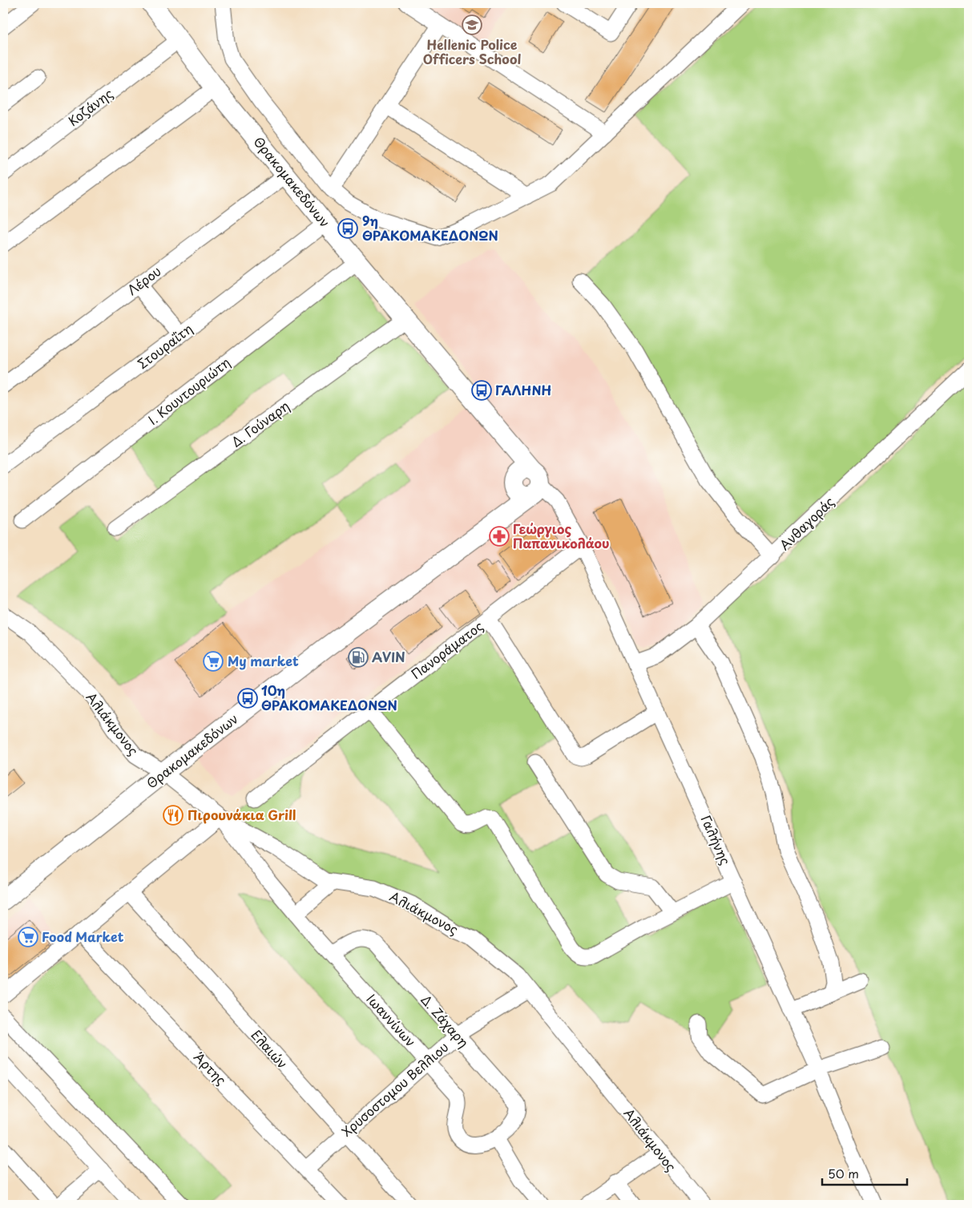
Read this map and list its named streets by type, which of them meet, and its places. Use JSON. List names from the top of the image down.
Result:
{
  "streets": {
    "main road": ["Θρακομακεδόνων"],
    "street": [
      "Κοζάνης",
      "Λέρου",
      "Στουραΐτη",
      "Ι. Κουντουριώτη",
      "Δ. Γούναρη",
      "Ανθαγοράς",
      "Πανοράματος",
      "Αλιάκμονος",
      "Γαλήνης",
      "Ιωαννίνων",
      "Δ. Ζάχαρη",
      "Ελαιών",
      "Άρτης",
      "Χρυσοστομου Βελλιου"
    ]
  },
  "crossings": [
    ["Κοζάνης", "Θρακομακεδόνων"],
    ["Θρακομακεδόνων", "Λέρου"],
    ["Θρακομακεδόνων", "Στουραΐτη"],
    ["Θρακομακεδόνων", "Ι. Κουντουριώτη"],
    ["Θρακομακεδόνων", "Δ. Γούναρη"],
    ["Θρακομακεδόνων", "Αλιάκμονος"],
    ["Θρακομακεδόνων", "Γαλήνης"],
    ["Ανθαγοράς", "Γαλήνης"],
    ["Πανοράματος", "Γαλήνης"],
    ["Αλιάκμονος", "Ιωαννίνων"],
    ["Αλιάκμονος", "Χρυσοστομου Βελλιου"],
    ["Ιωαννίνων", "Δ. Ζάχαρη"],
    ["Ιωαννίνων", "Χρυσοστομου Βελλιου"],
    ["Δ. Ζάχαρη", "Χρυσοστομου Βελλιου"],
    ["Ελαιών", "Χρυσοστομου Βελλιου"],
    ["Άρτης", "Χρυσοστομου Βελλιου"]
  ],
  "places": {
    "school or university": ["Hellenic Police Officers School"],
    "bus stop": ["9η ΘΡΑΚΟΜΑΚΕΔΟΝΩΝ", "ΓΑΛΗΝΗ", "10η ΘΡΑΚΟΜΑΚΕΔΟΝΩΝ"],
    "pharmacy": ["Γεώργιος Παπανικολάου"],
    "fuel station": ["AVIN"],
    "supermarket": ["My market", "Food Market"],
    "restaurant": ["Πιρουνάκια Grill"]
  },
  "scale_bar": "50 m"
}
